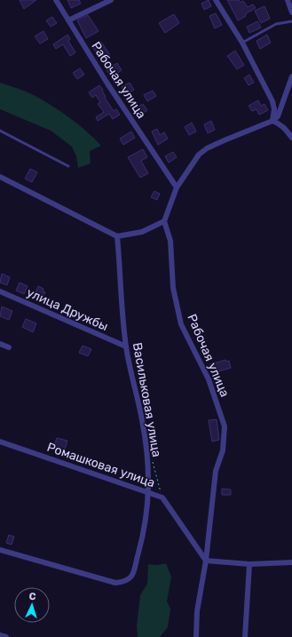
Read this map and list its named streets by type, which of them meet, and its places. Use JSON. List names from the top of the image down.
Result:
{
  "streets": {
    "street": [
      "Рабочая улица",
      "улица Дружбы",
      "Васильковая улица",
      "Ромашковая улица"
    ]
  },
  "crossings": [
    ["Рабочая улица", "Ромашковая улица"],
    ["улица Дружбы", "Васильковая улица"],
    ["Васильковая улица", "Ромашковая улица"]
  ],
  "north": "top"
}
